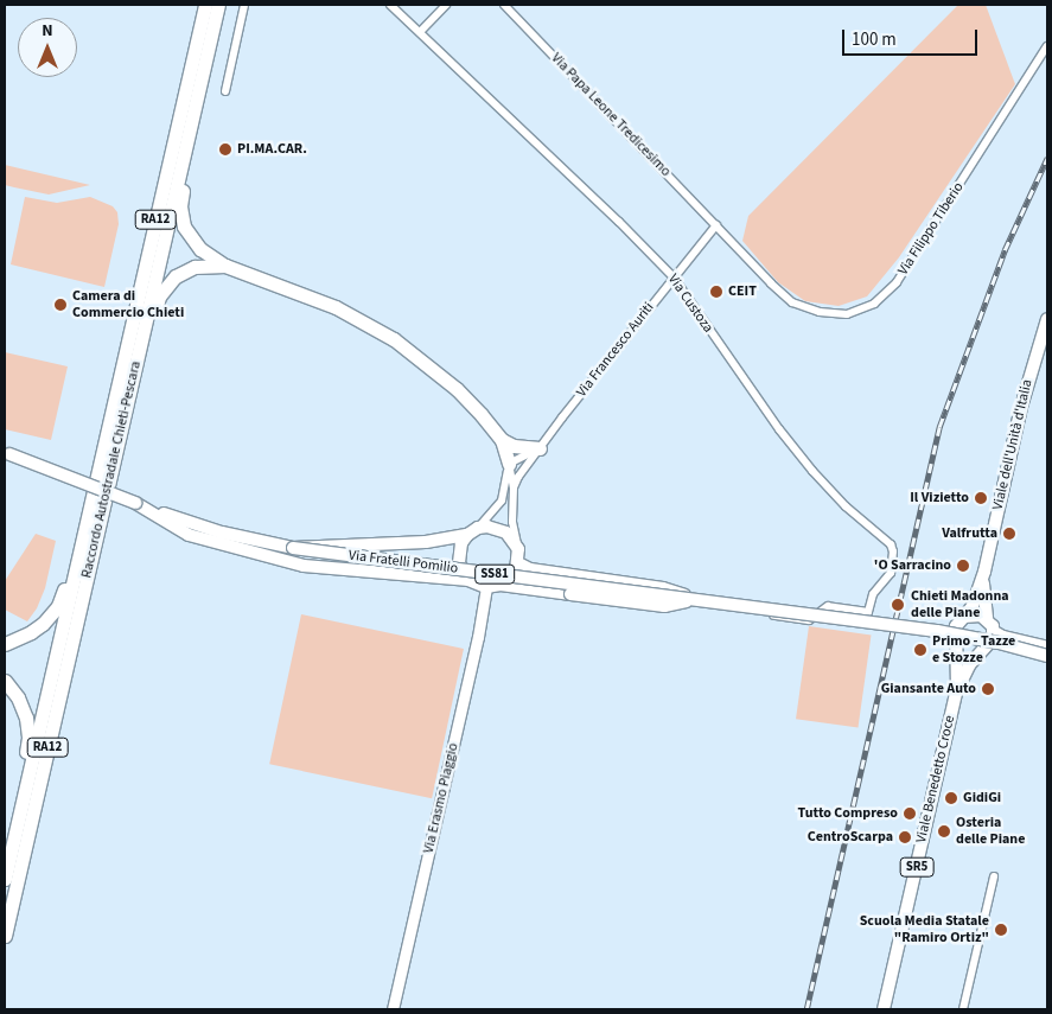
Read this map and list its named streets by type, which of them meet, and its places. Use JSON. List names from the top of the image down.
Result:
{
  "streets": {
    "highway": ["RA12", "Raccordo Autostradale Chieti-Pescara"],
    "main road": [
      "Viale dell'Unità d'Italia",
      "Via Fratelli Pomilio",
      "SS81",
      "Viale Benedetto Croce",
      "SR5"
    ],
    "street": [
      "Via Papa Leone Tredicesimo",
      "Via Filippo Tiberio",
      "Via Custoza",
      "Via Francesco Auriti",
      "Via Erasmo Piaggio"
    ]
  },
  "crossings": [
    ["Via Papa Leone Tredicesimo", "Via Filippo Tiberio"],
    ["Via Papa Leone Tredicesimo", "Via Francesco Auriti"],
    ["Via Filippo Tiberio", "Via Francesco Auriti"],
    ["Via Custoza", "Via Francesco Auriti"],
    ["Via Custoza", "Via Erasmo Piaggio"],
    ["Viale dell'Unità d'Italia", "SR5"],
    ["Viale Benedetto Croce", "SR5"]
  ],
  "places": [
    "PI.MA.CAR.",
    "CEIT",
    "Camera di Commercio Chieti",
    "Il Vizietto",
    "Valfrutta",
    "'O Sarracino",
    "Chieti Madonna delle Piane",
    "Primo - Tazze e Stozze",
    "Giansante Auto",
    "GidiGi",
    "Tutto Compreso",
    "Osteria delle Piane",
    "CentroScarpa",
    "Scuola Media Statale \"Ramiro Ortiz\""
  ],
  "scale_bar": "100 m",
  "north": "top"
}
